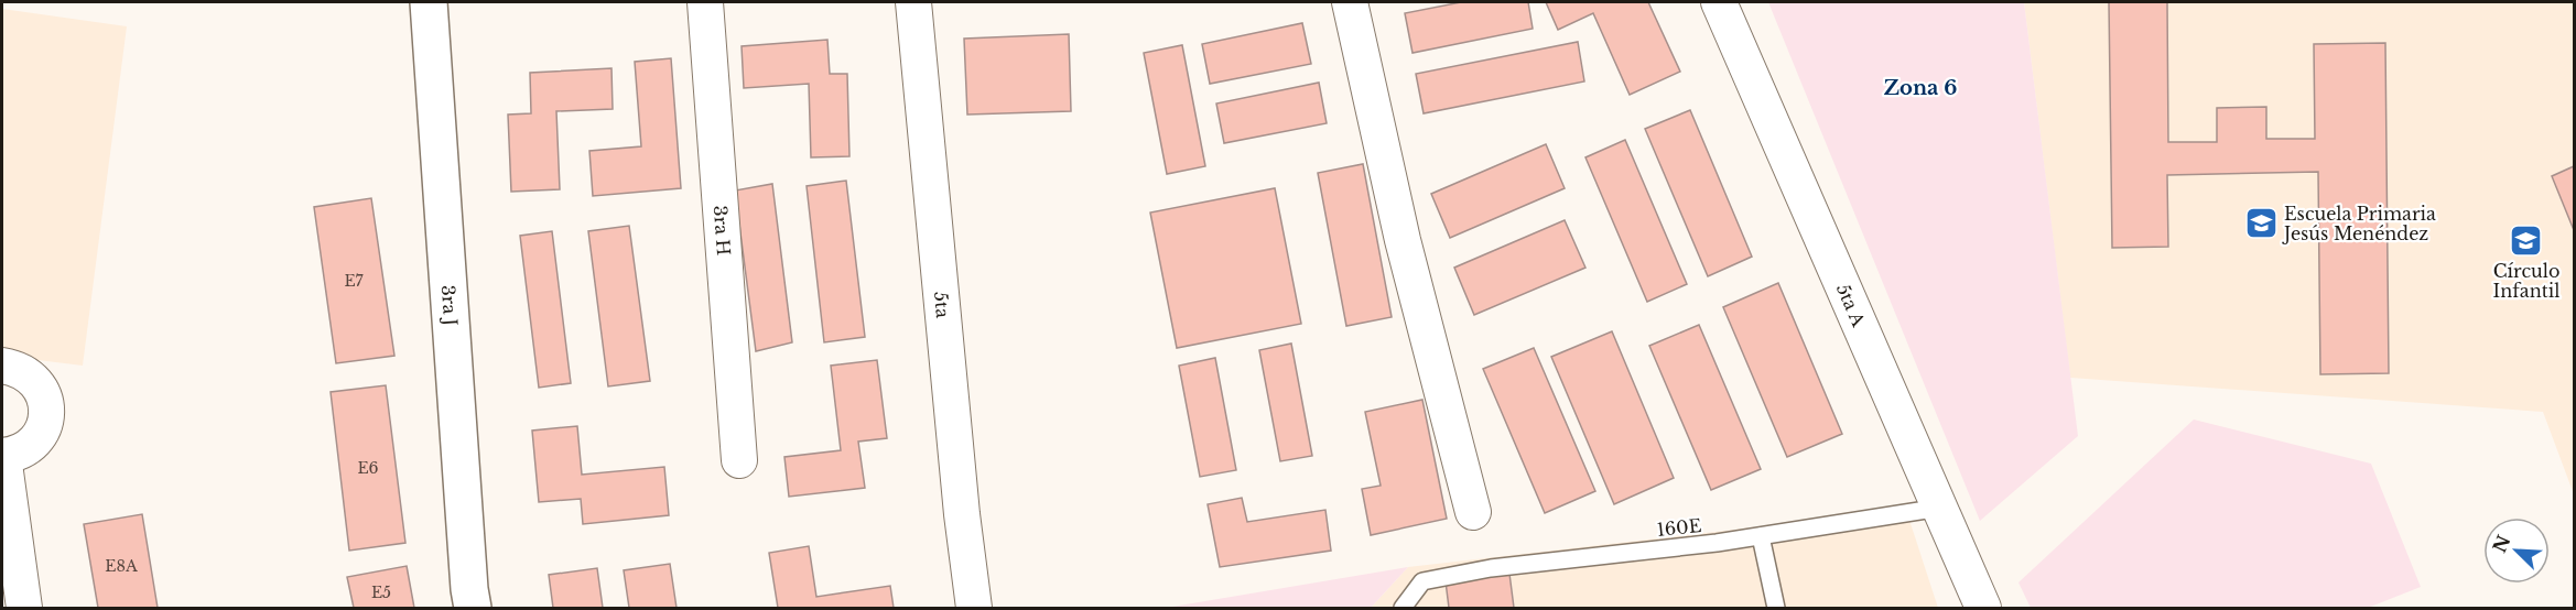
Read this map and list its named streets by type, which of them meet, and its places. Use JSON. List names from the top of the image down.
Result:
{
  "streets": {
    "street": [
      "3ra H",
      "3ra J",
      "5ta",
      "5ta A"
    ],
    "lane": ["160E"]
  },
  "crossings": [
    ["5ta A", "160E"]
  ],
  "districts": ["Zona 6"],
  "places": {
    "school or university": ["Escuela Primaria Jesús Menéndez", "Círculo Infantil"]
  },
  "house_numbers": [
    "E7",
    "E6",
    "E8A",
    "E5"
  ],
  "north": "top left"
}
